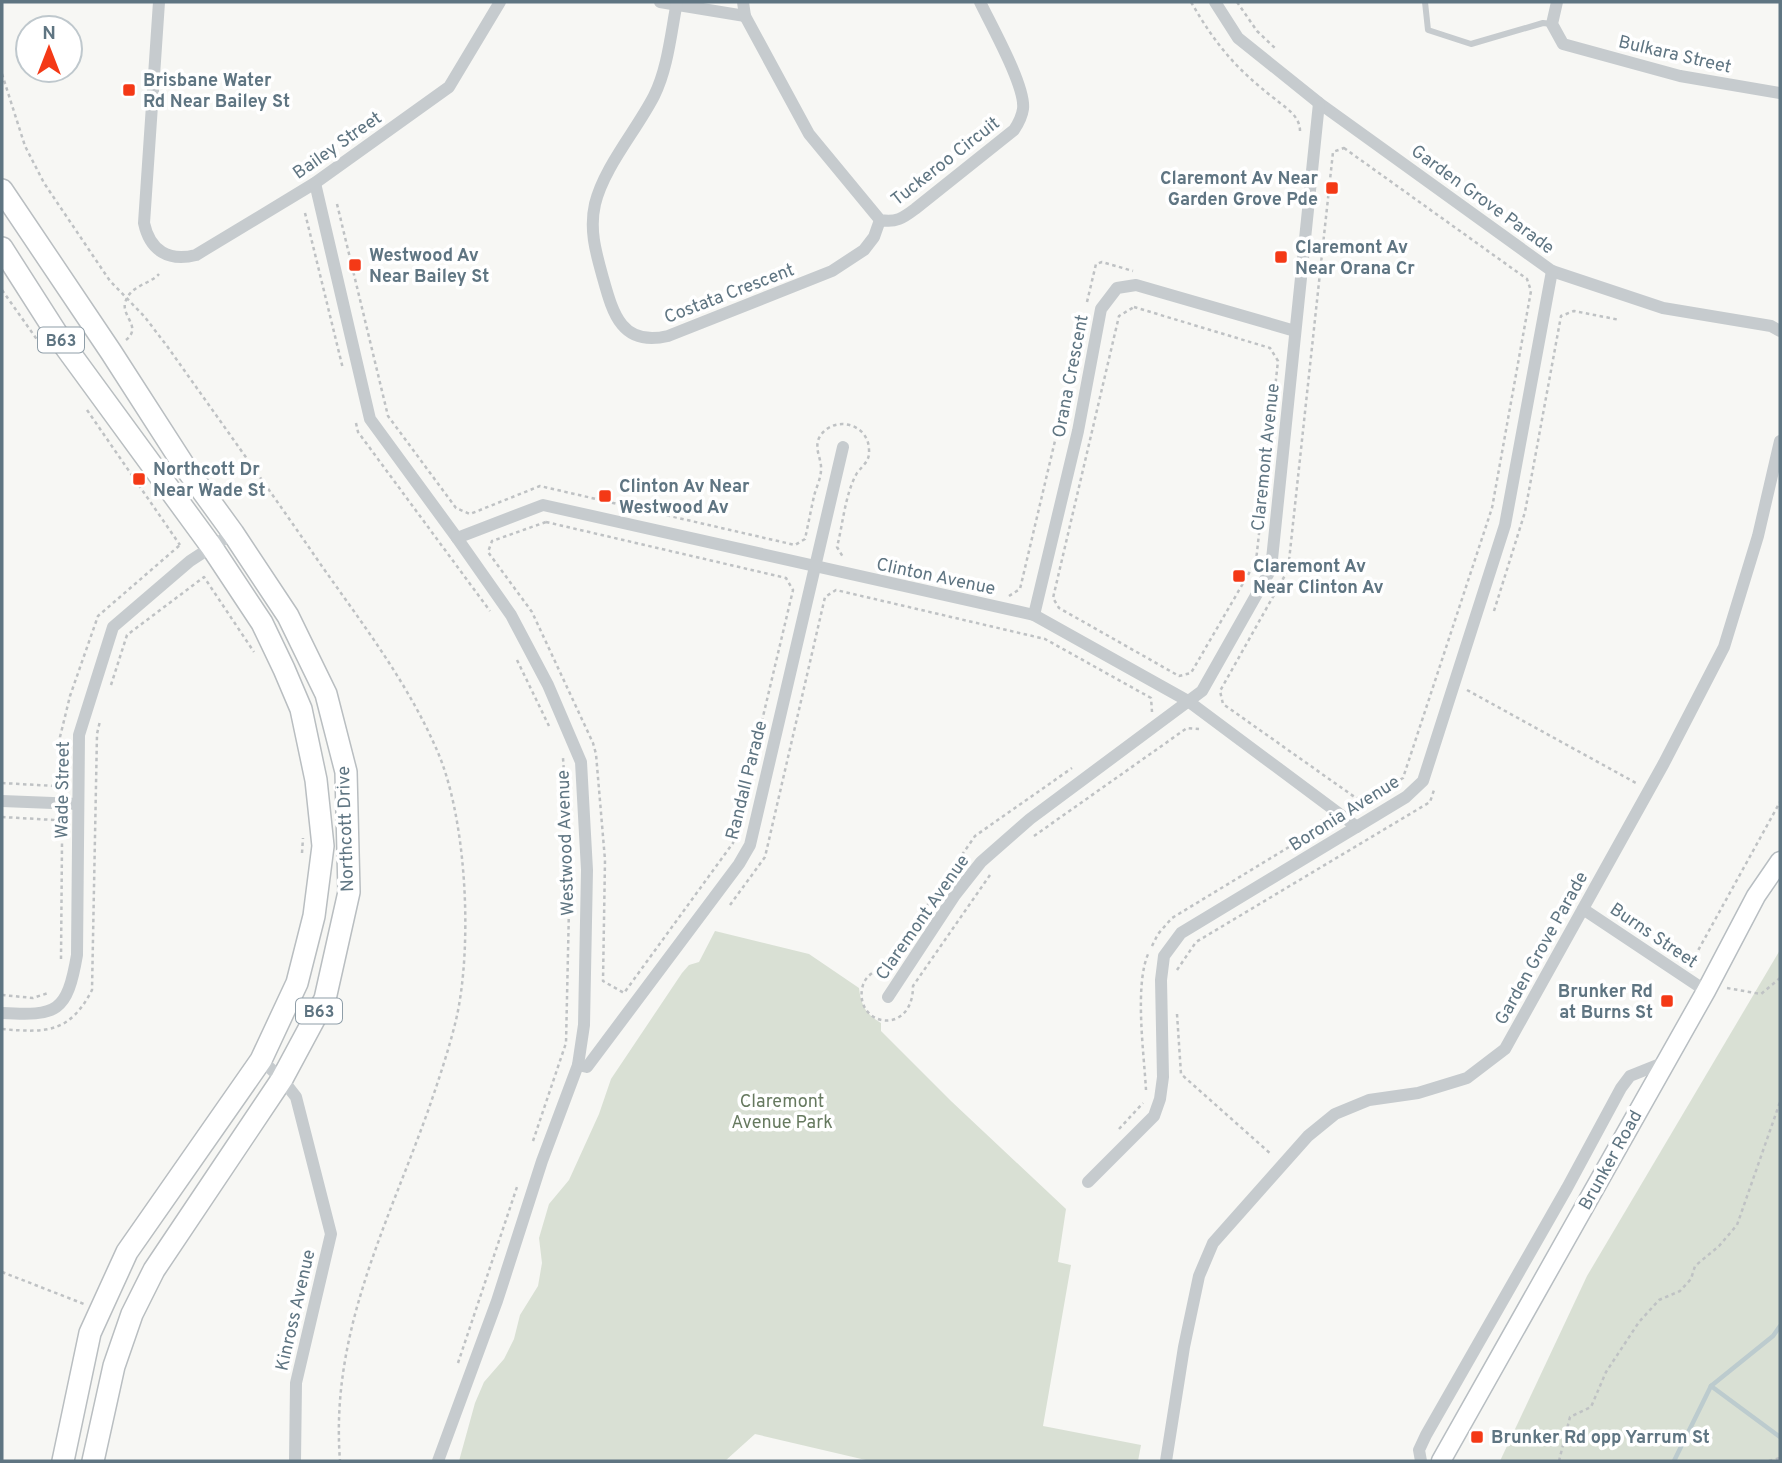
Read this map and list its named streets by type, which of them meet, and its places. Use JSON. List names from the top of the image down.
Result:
{
  "streets": {
    "main road": ["B63", "Northcott Drive", "Brunker Road"],
    "street": [
      "Bulkara Street",
      "Bailey Street",
      "Tuckeroo Circuit",
      "Garden Grove Parade",
      "Costata Crescent",
      "Orana Crescent",
      "Claremont Avenue",
      "Clinton Avenue",
      "Randall Parade",
      "Wade Street",
      "Boronia Avenue",
      "Westwood Avenue",
      "Burns Street",
      "Kinross Avenue"
    ]
  },
  "crossings": [
    ["Bailey Street", "Westwood Avenue"],
    ["Tuckeroo Circuit", "Costata Crescent"],
    ["Garden Grove Parade", "Claremont Avenue"],
    ["Garden Grove Parade", "Boronia Avenue"],
    ["Garden Grove Parade", "Burns Street"],
    ["Orana Crescent", "Claremont Avenue"],
    ["Orana Crescent", "Clinton Avenue"],
    ["Claremont Avenue", "Clinton Avenue"],
    ["Clinton Avenue", "Randall Parade"],
    ["Clinton Avenue", "Boronia Avenue"],
    ["Clinton Avenue", "Westwood Avenue"],
    ["Randall Parade", "Westwood Avenue"],
    ["Wade Street", "Northcott Drive"],
    ["Northcott Drive", "Kinross Avenue"],
    ["Burns Street", "Brunker Road"]
  ],
  "parks": ["Claremont Avenue Park"],
  "places": {
    "transit": [
      "Brisbane Water Rd Near Bailey St",
      "Claremont Av Near Garden Grove Pde",
      "Claremont Av Near Orana Cr",
      "Westwood Av Near Bailey St",
      "Northcott Dr Near Wade St",
      "Clinton Av Near Westwood Av",
      "Claremont Av Near Clinton Av",
      "Brunker Rd at Burns St",
      "Brunker Rd opp Yarrum St"
    ]
  },
  "north": "top"
}
